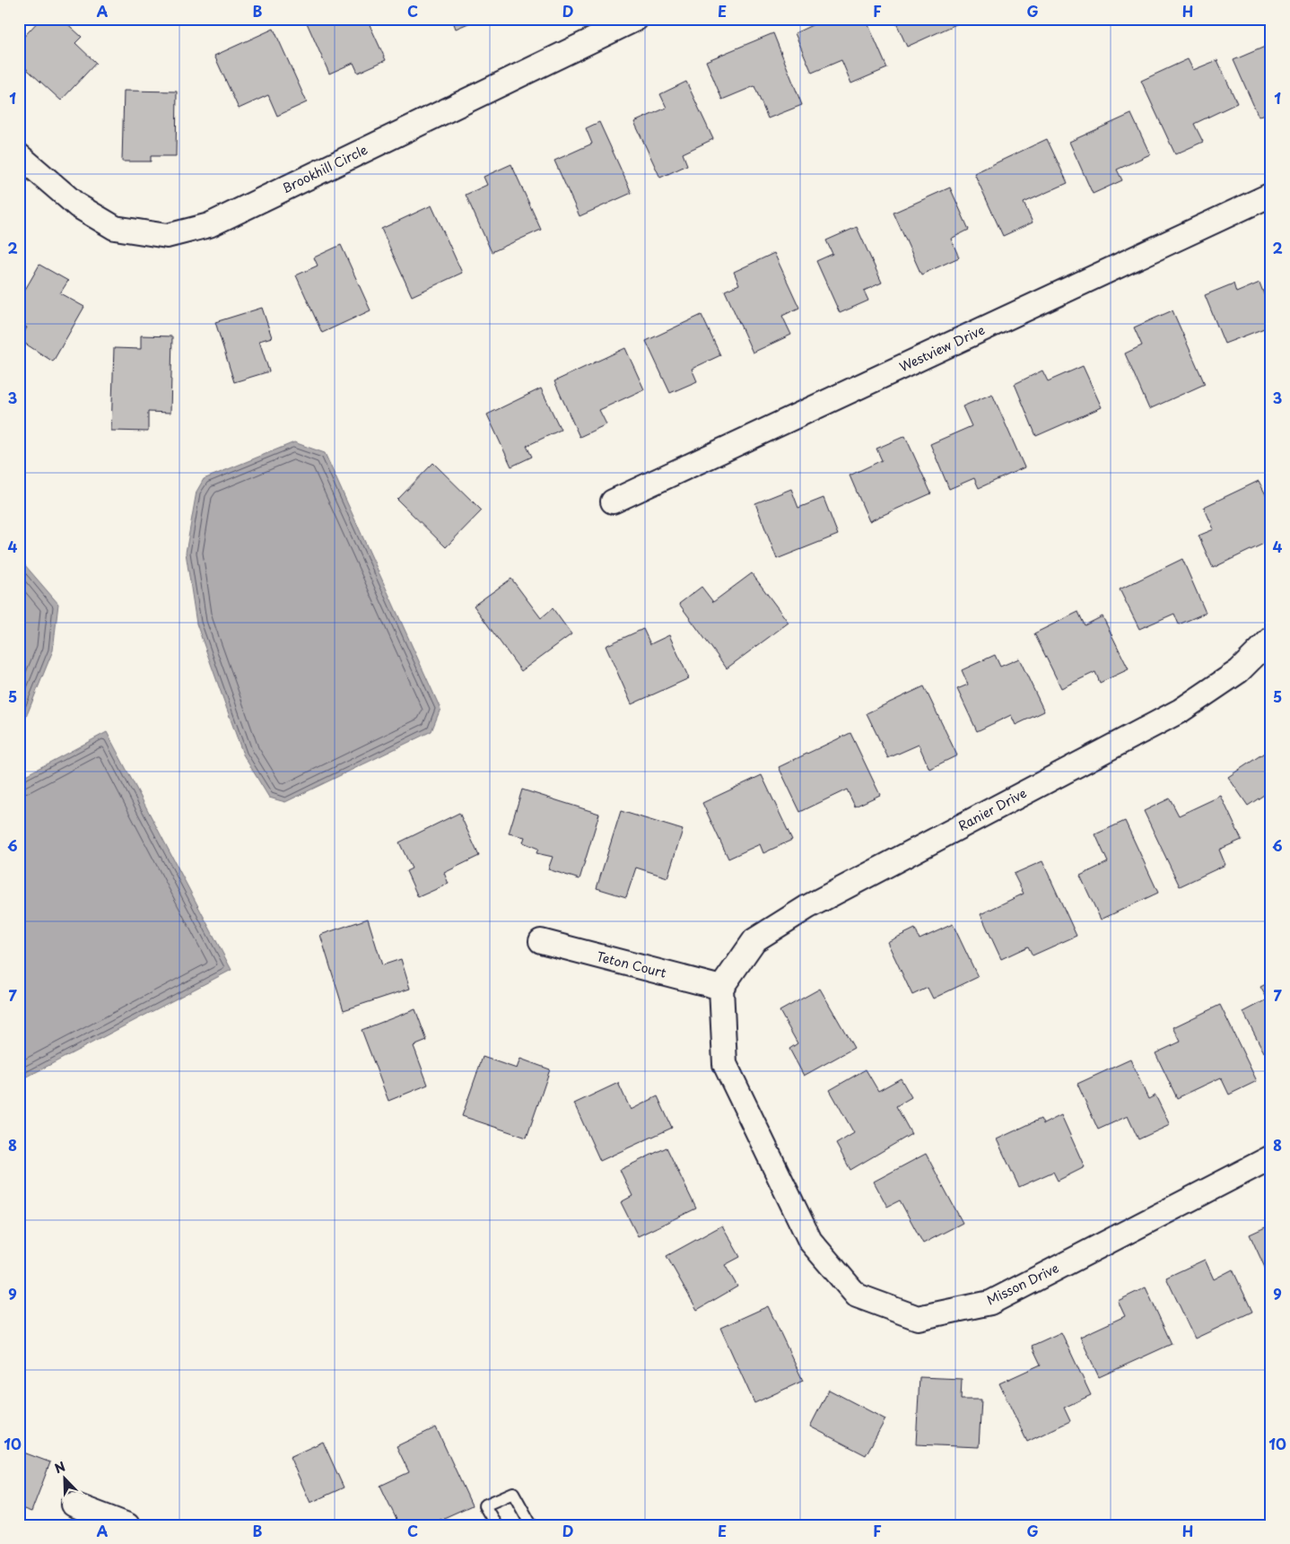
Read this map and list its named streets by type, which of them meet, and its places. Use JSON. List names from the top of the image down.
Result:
{
  "streets": {
    "street": [
      "Brookhill Circle",
      "Westview Drive",
      "Ranier Drive",
      "Teton Court",
      "Misson Drive"
    ]
  },
  "crossings": [
    ["Ranier Drive", "Teton Court"],
    ["Ranier Drive", "Misson Drive"],
    ["Teton Court", "Misson Drive"]
  ],
  "north": "top left",
  "grid": {
    "columns": [
      "A",
      "B",
      "C",
      "D",
      "E",
      "F",
      "G",
      "H"
    ],
    "rows": [
      "1",
      "2",
      "3",
      "4",
      "5",
      "6",
      "7",
      "8",
      "9",
      "10"
    ]
  }
}
